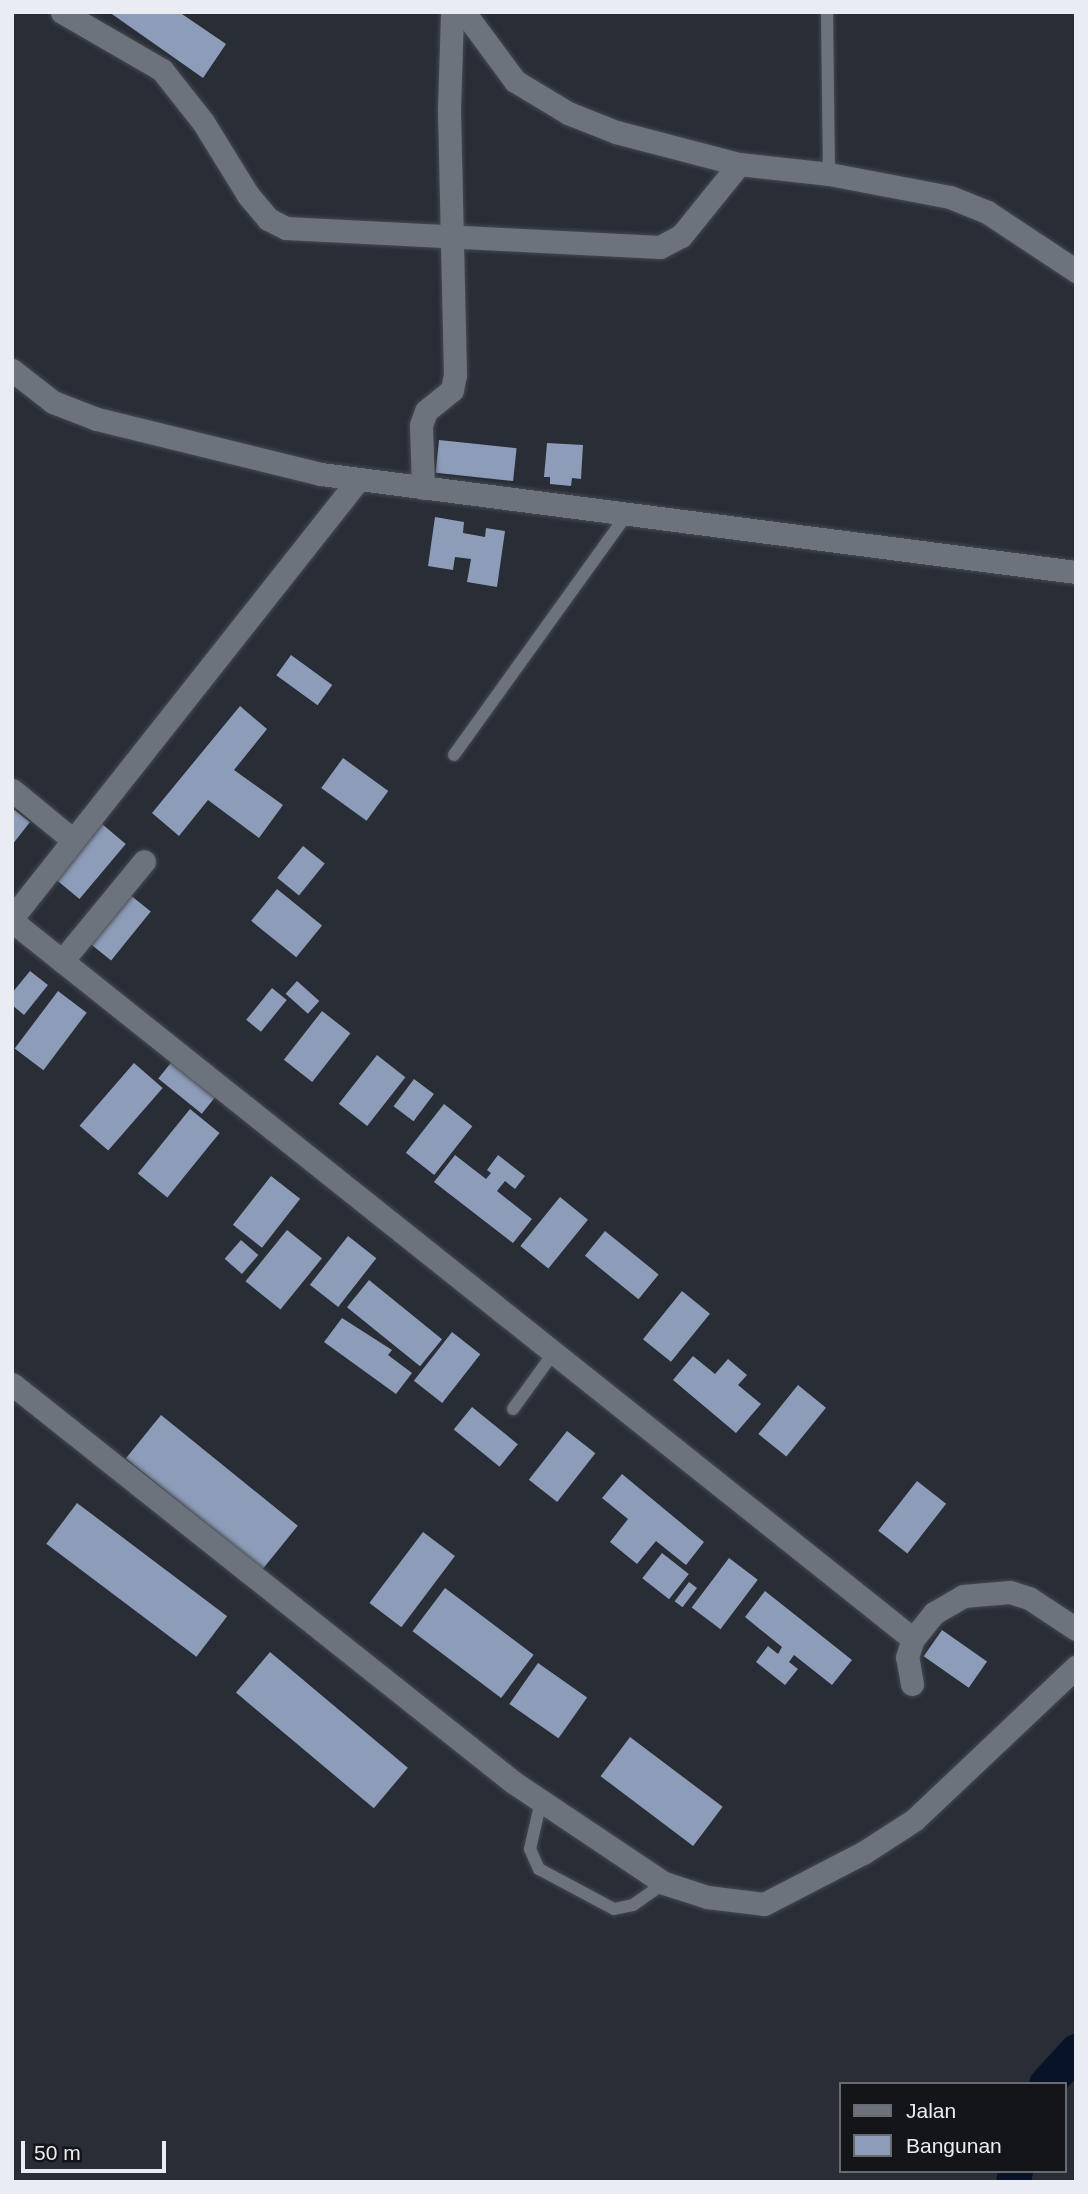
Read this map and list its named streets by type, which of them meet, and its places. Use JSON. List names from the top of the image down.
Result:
{
  "legend": ["Jalan", "Bangunan"],
  "scale_bar": "50 m"
}
